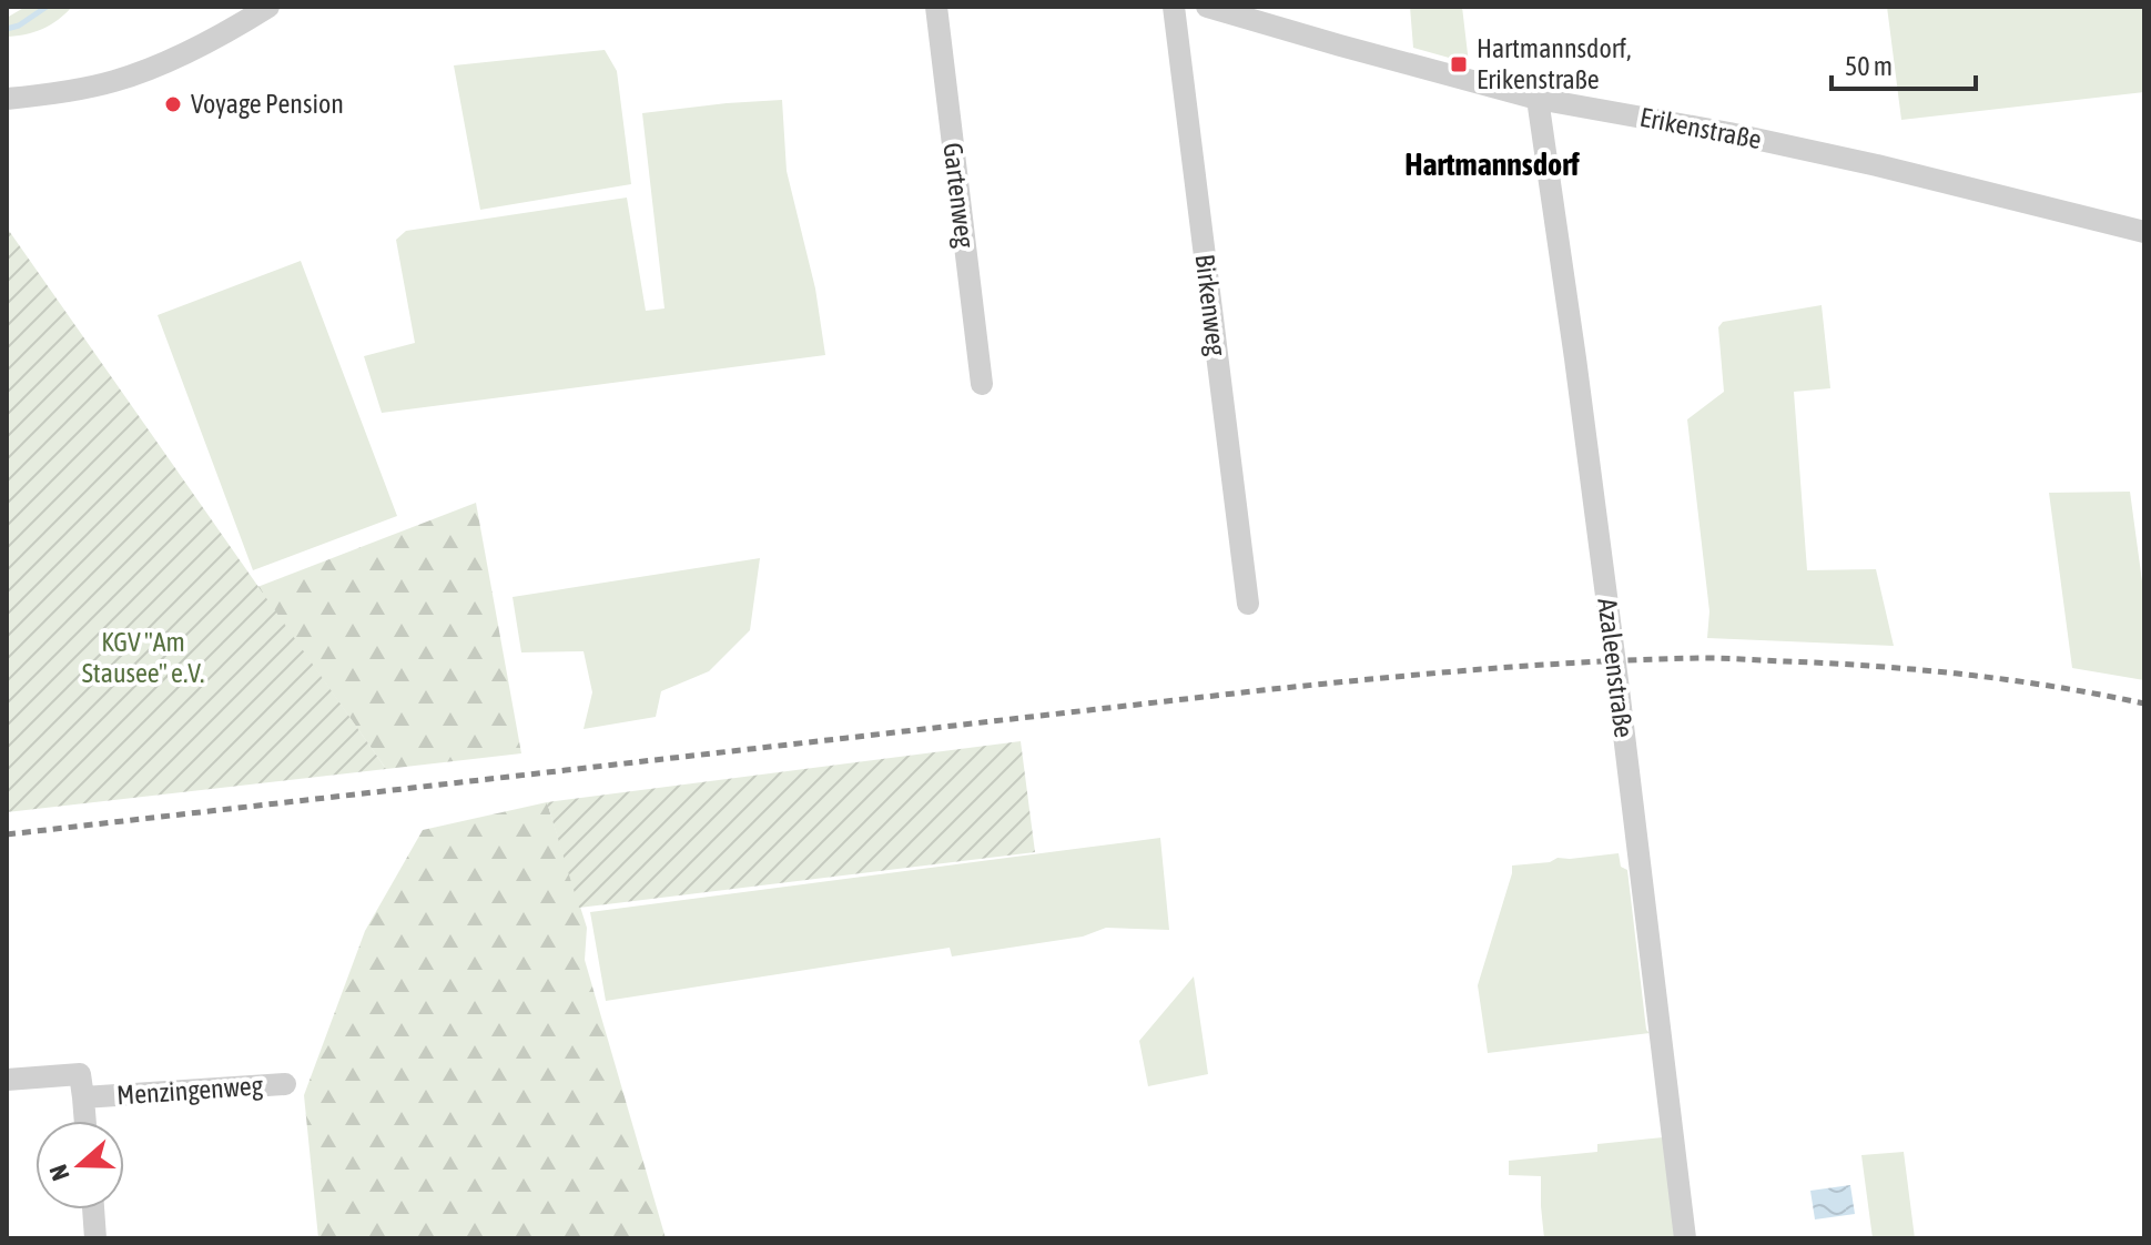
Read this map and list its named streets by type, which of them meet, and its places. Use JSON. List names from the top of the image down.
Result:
{
  "streets": {
    "street": [
      "Erikenstraße",
      "Gartenweg",
      "Birkenweg",
      "Azaleenstraße",
      "Menzingenweg"
    ]
  },
  "crossings": [
    ["Erikenstraße", "Azaleenstraße"]
  ],
  "districts": ["Hartmannsdorf"],
  "parks": ["KGV \"Am Stausee\" e.V."],
  "places": {
    "transit": ["Hartmannsdorf, Erikenstraße"],
    "other": ["Voyage Pension"]
  },
  "scale_bar": "50 m",
  "north": "left"
}
